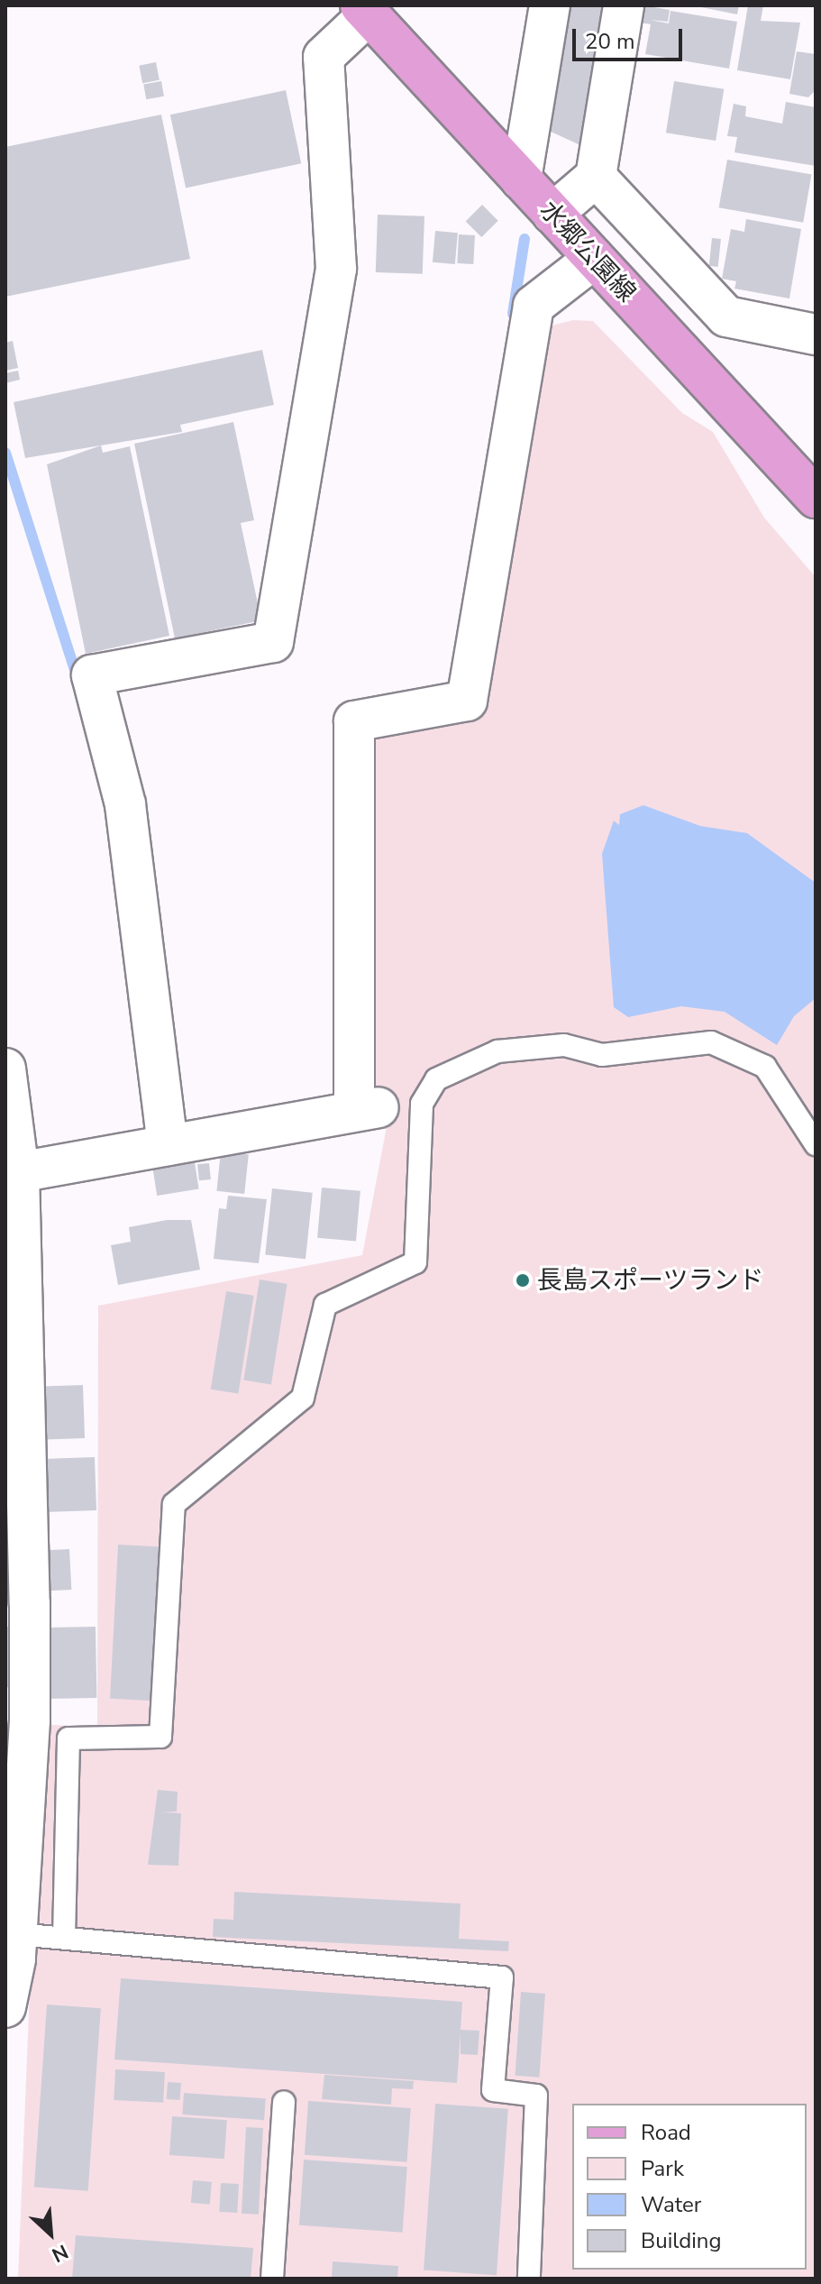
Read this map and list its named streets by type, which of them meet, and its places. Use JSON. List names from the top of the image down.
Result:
{
  "streets": {
    "main road": ["水郷公園線"]
  },
  "places": ["長島スポーツランド"],
  "legend": [
    "Road",
    "Park",
    "Water",
    "Building"
  ],
  "scale_bar": "20 m",
  "north": "bottom right"
}
